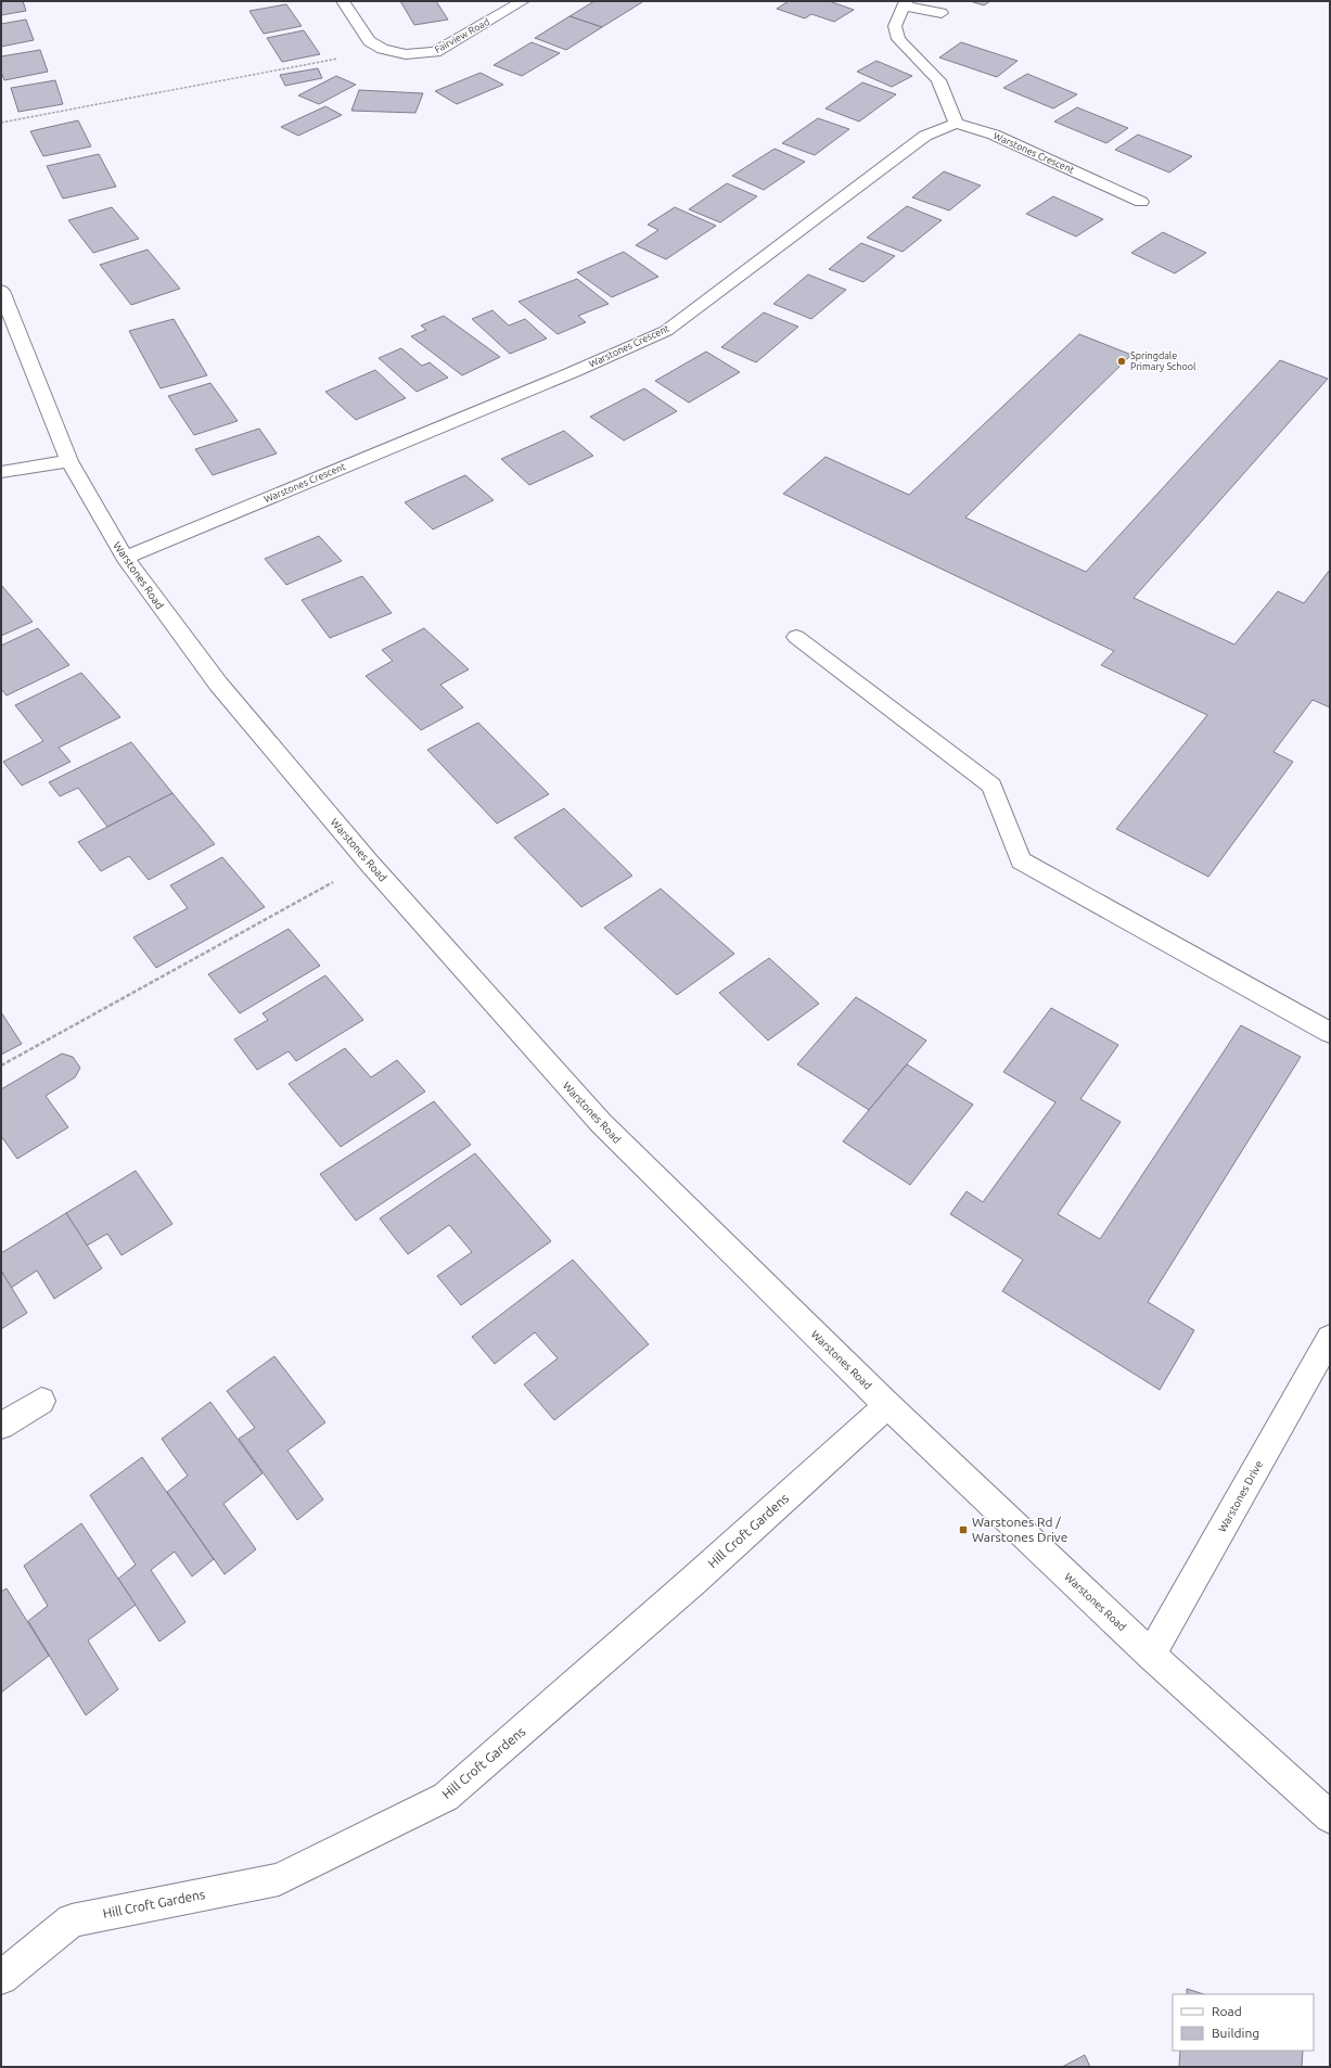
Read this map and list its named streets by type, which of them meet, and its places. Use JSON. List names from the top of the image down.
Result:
{
  "streets": {
    "street": [
      "Fairview Road",
      "Warstones Crescent",
      "Warstones Road",
      "Warstones Drive",
      "Hill Croft Gardens"
    ]
  },
  "crossings": [
    ["Warstones Crescent", "Warstones Road"],
    ["Warstones Road", "Warstones Drive"],
    ["Warstones Road", "Hill Croft Gardens"]
  ],
  "places": {
    "other": ["Springdale Primary School"],
    "transit": ["Warstones Rd / Warstones Drive"]
  },
  "legend": ["Road", "Building"]
}
